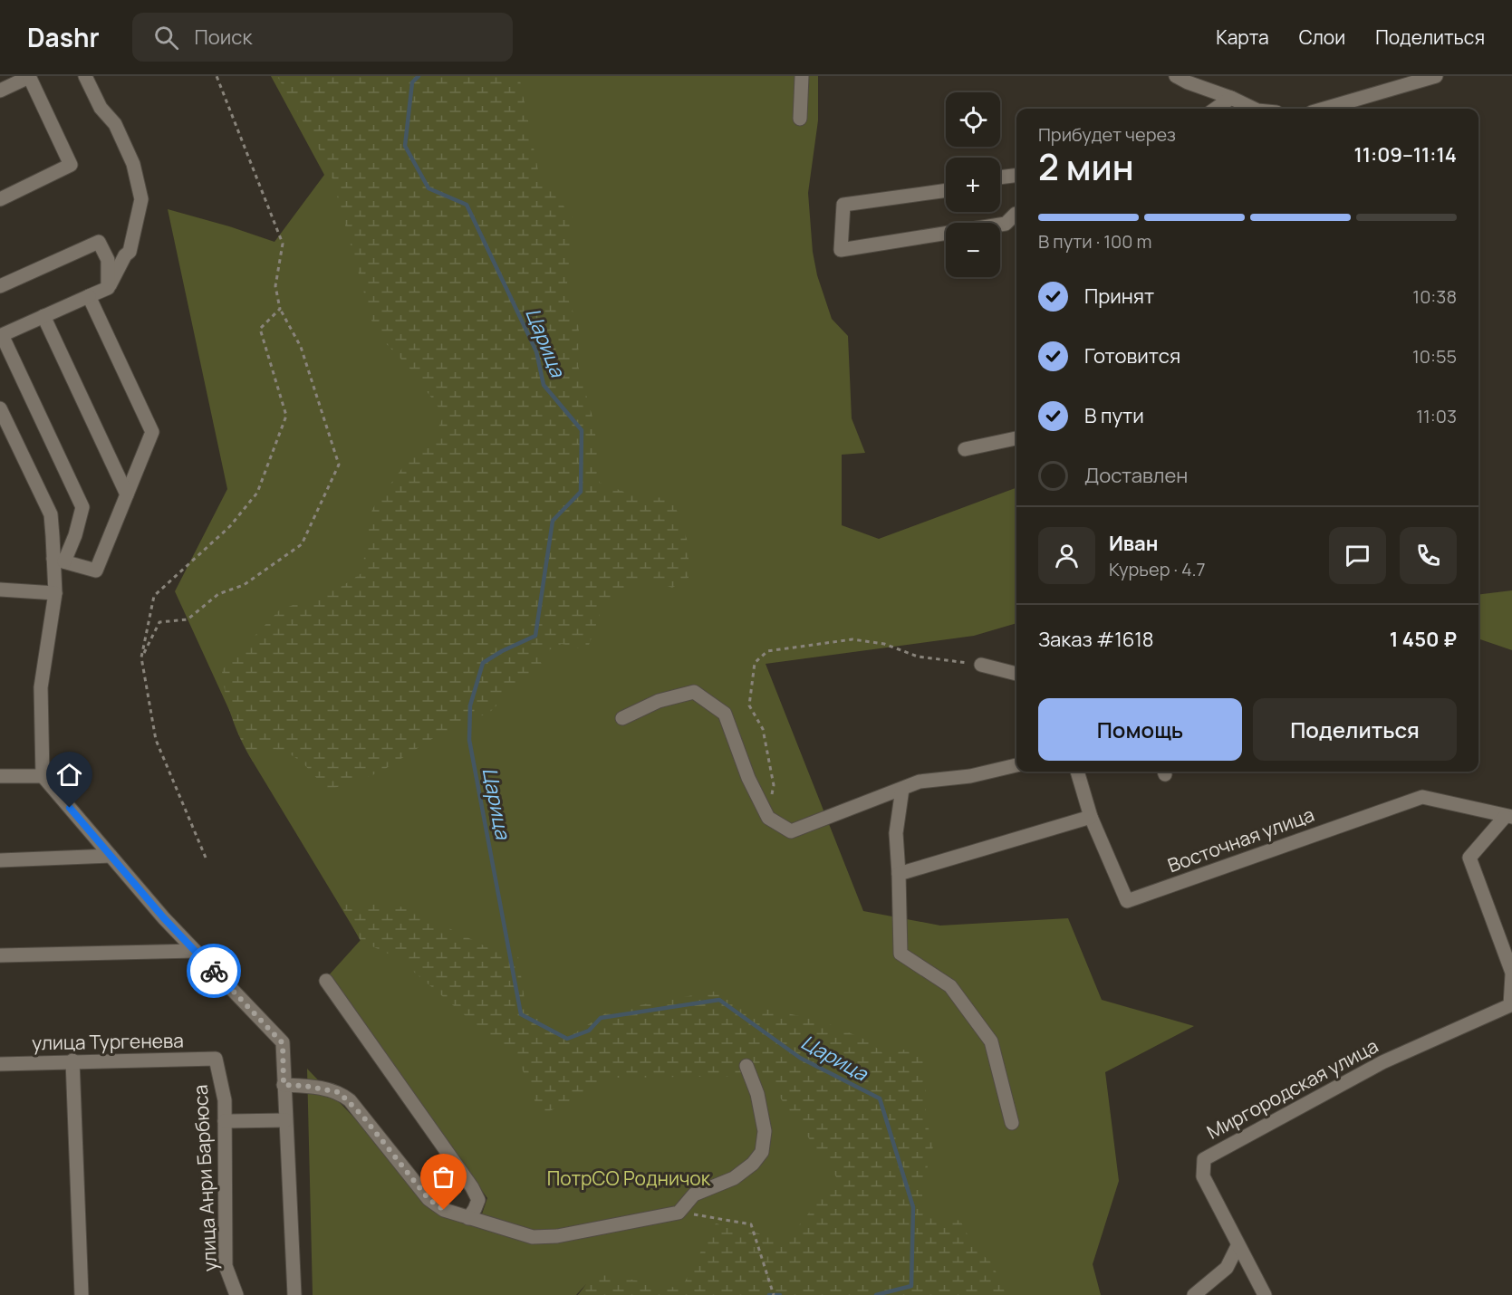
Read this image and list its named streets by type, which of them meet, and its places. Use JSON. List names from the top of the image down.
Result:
{
  "streets": {
    "street": [
      "Восточная улица",
      "улица Тургенева",
      "Миргородская улица",
      "улица Анри Барбюса"
    ]
  },
  "crossings": [
    ["Восточная улица", "Миргородская улица"],
    ["улица Тургенева", "улица Анри Барбюса"]
  ],
  "water": ["Царица"],
  "parks": ["ПотрСО Родничок"],
  "page": {
    "header": "Dashr",
    "search": "Поиск",
    "nav": ["Карта", "Слои", "Поделиться"],
    "map_buttons": ["+", "−"],
    "heading": ["2 мин", "Прибудет через", "11:09–11:14"],
    "panel": [
      "Иван",
      "Курьер · 4.7",
      "Заказ #1618",
      "1 450 ₽"
    ],
    "bar": "В пути · 100 m",
    "list": [
      ["Принят", "10:38"],
      ["Готовится", "10:55"],
      ["В пути", "11:03"],
      "Доставлен"
    ],
    "buttons": ["Помощь", "Поделиться"]
  }
}
